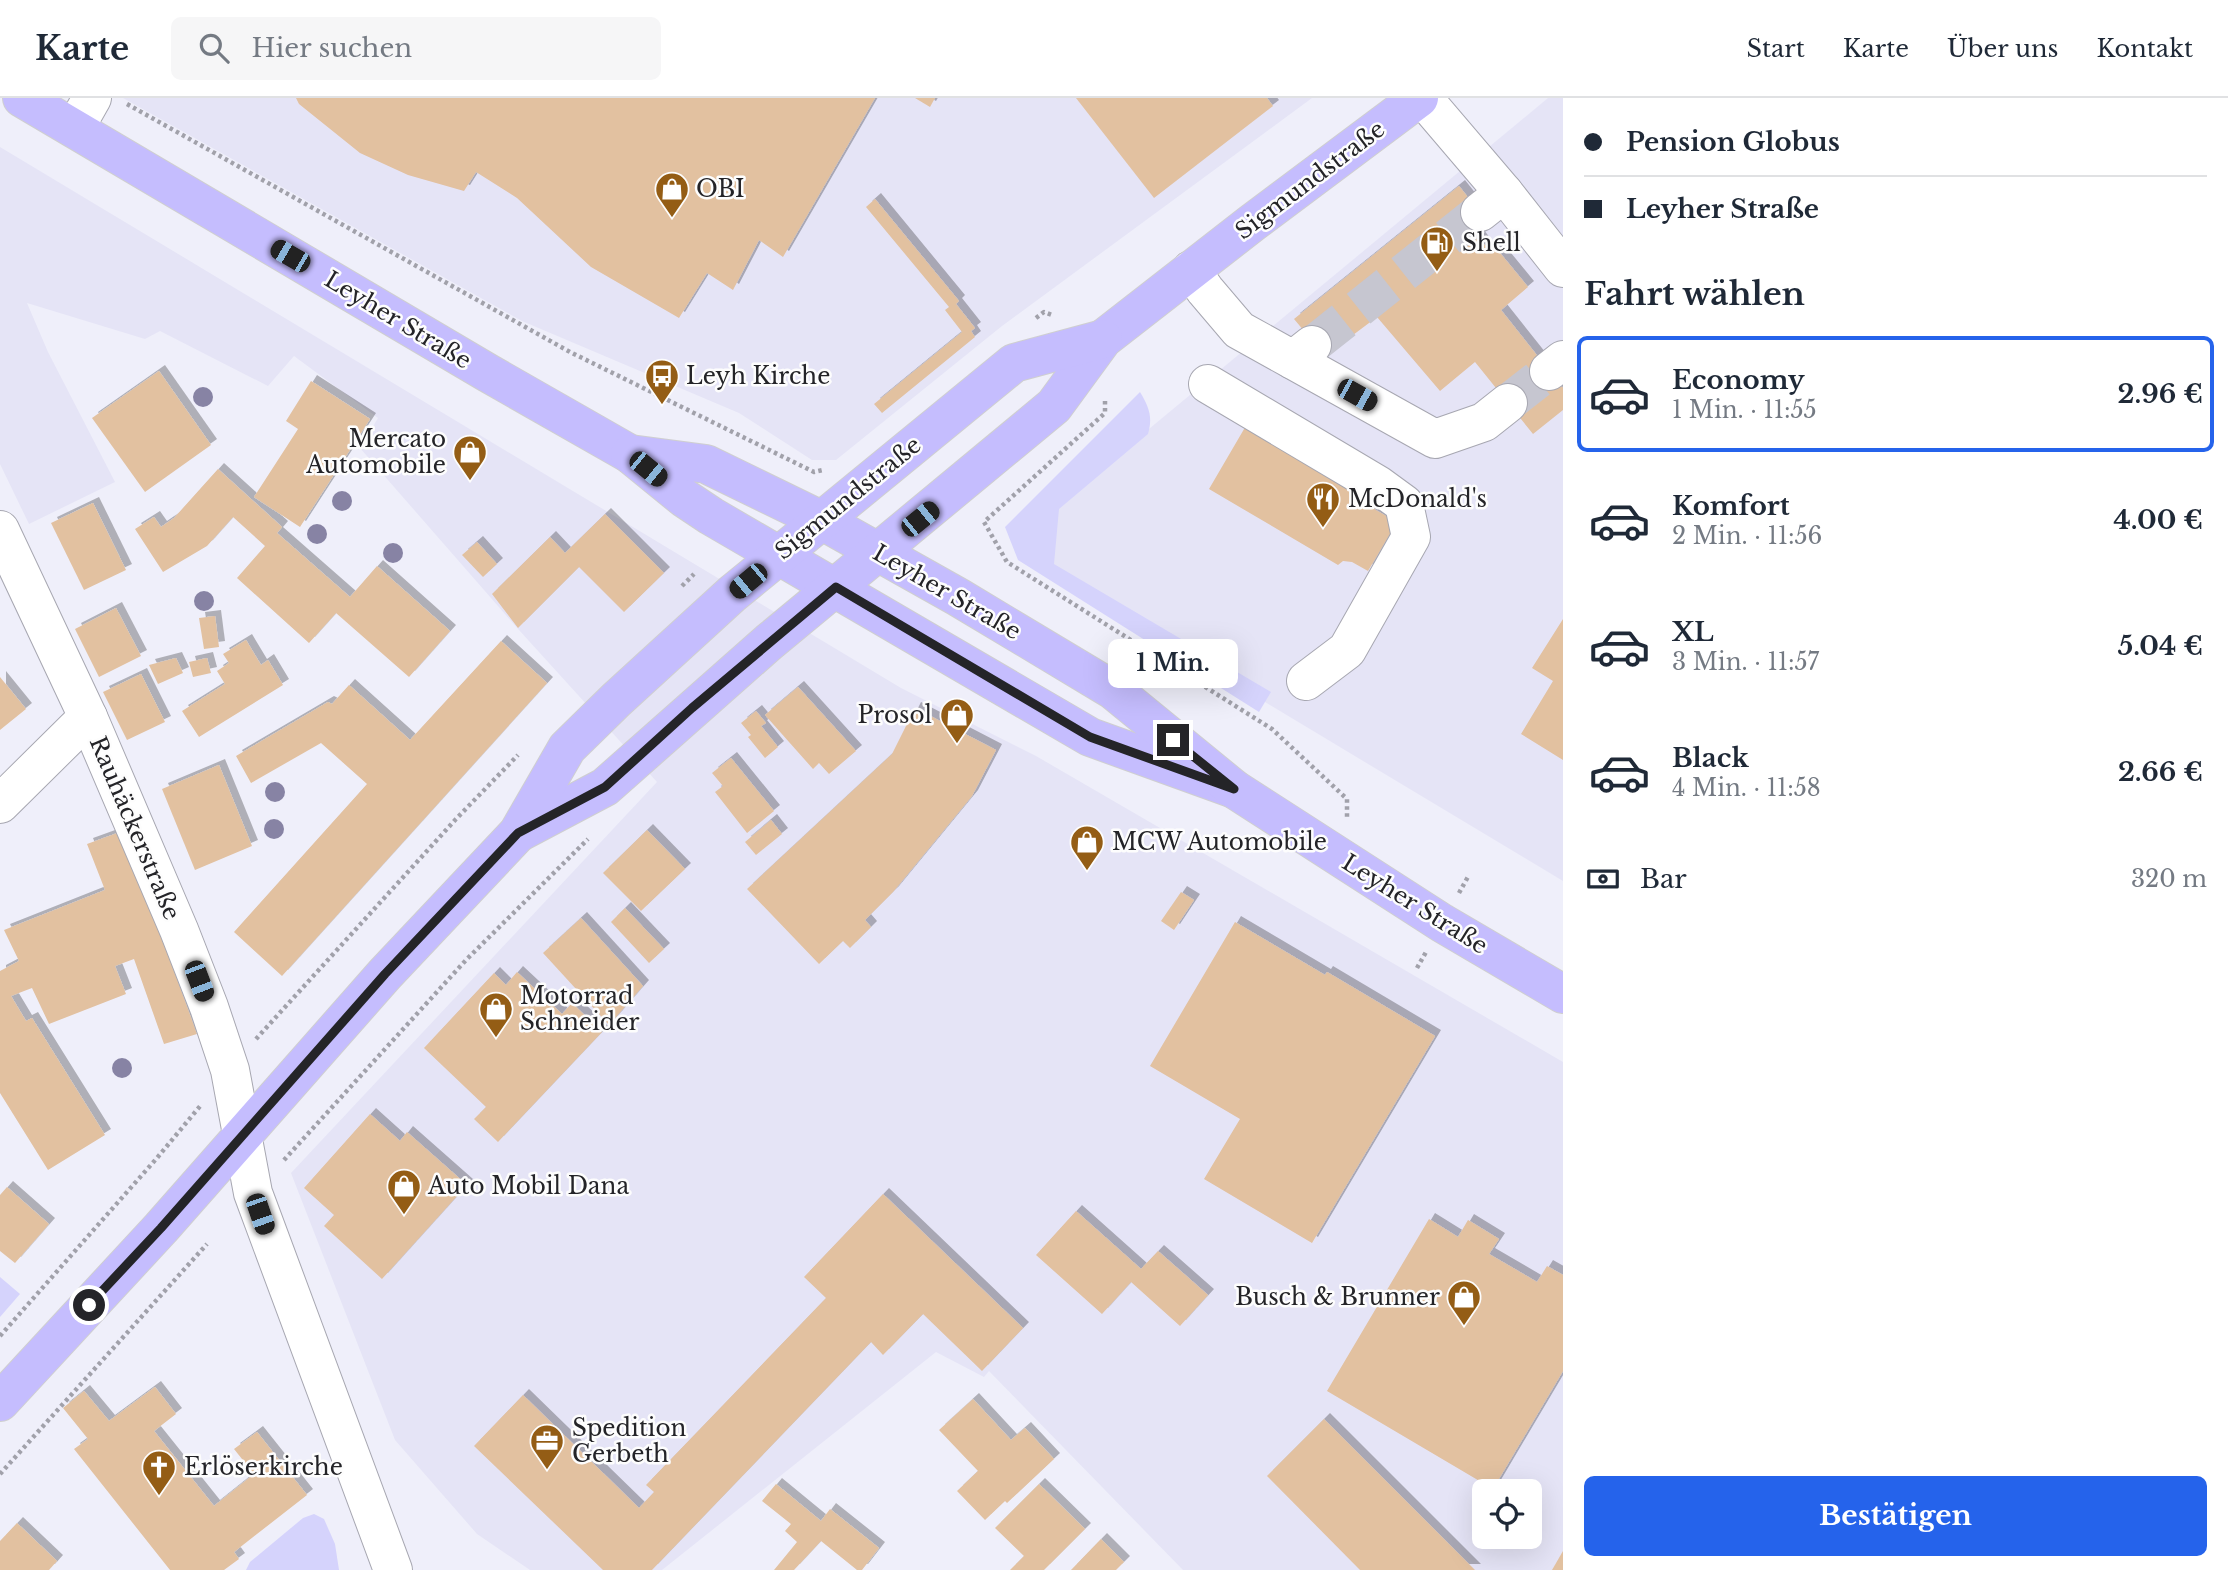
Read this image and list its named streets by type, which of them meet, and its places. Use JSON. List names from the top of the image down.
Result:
{
  "streets": {
    "main road": ["Sigmundstraße", "Leyher Straße"],
    "street": ["Rauhäckerstraße"]
  },
  "crossings": [
    ["Sigmundstraße", "Leyher Straße"],
    ["Sigmundstraße", "Rauhäckerstraße"]
  ],
  "places": {
    "shop": [
      "OBI",
      "Mercato Automobile",
      "Prosol",
      "MCW Automobile",
      "Motorrad Schneider",
      "Auto Mobil Dana",
      "Busch & Brunner"
    ],
    "fuel station": ["Shell"],
    "bus stop": ["Leyh Kirche"],
    "restaurant": ["McDonald's"],
    "office": ["Spedition Gerbeth"],
    "church": ["Erlöserkirche"]
  },
  "page": {
    "header": "Karte",
    "search": "Hier suchen",
    "nav": [
      "Start",
      "Karte",
      "Über uns",
      "Kontakt"
    ],
    "banner": ["Pension Globus", "Leyher Straße"],
    "heading": "Fahrt wählen",
    "list": [
      {
        "name": "Economy",
        "note": "1 Min. · 11:55",
        "value": "2.96 €"
      },
      {
        "name": "Komfort",
        "note": "2 Min. · 11:56",
        "value": "4.00 €"
      },
      {
        "name": "XL",
        "note": "3 Min. · 11:57",
        "value": "5.04 €"
      },
      {
        "name": "Black",
        "note": "4 Min. · 11:58",
        "value": "2.66 €"
      }
    ],
    "bubble": "1 Min.",
    "pay": ["Bar", "320 m"],
    "buttons": "Bestätigen"
  }
}
